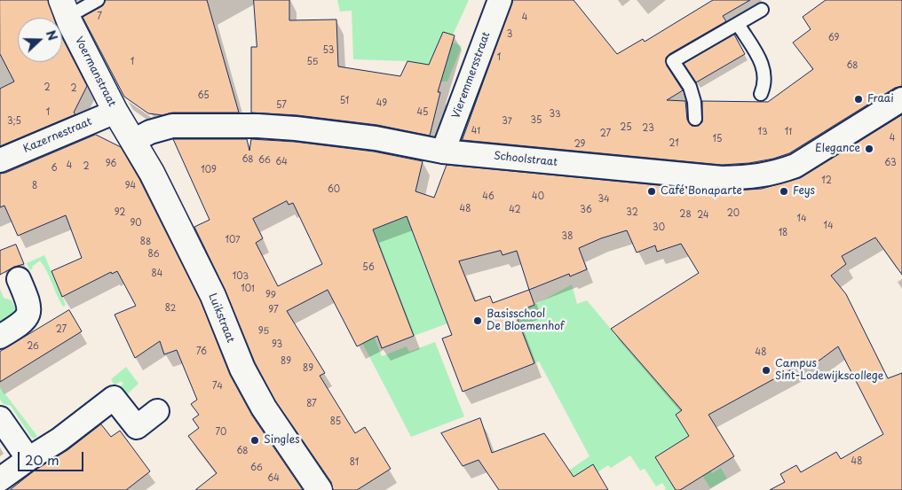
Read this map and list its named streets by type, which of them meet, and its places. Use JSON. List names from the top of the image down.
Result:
{
  "streets": {
    "street": [
      "Voermanstraat",
      "Vieremmersstraat",
      "Kazernestraat",
      "Schoolstraat",
      "Luikstraat"
    ]
  },
  "crossings": [
    ["Voermanstraat", "Kazernestraat"],
    ["Voermanstraat", "Schoolstraat"],
    ["Voermanstraat", "Luikstraat"],
    ["Vieremmersstraat", "Schoolstraat"],
    ["Schoolstraat", "Luikstraat"]
  ],
  "places": [
    "Fraai",
    "Elegance",
    "Café Bonaparte",
    "Feys",
    "Basisschool De Bloemenhof",
    "Campus Sint-Lodewijkscollege",
    "Singles"
  ],
  "house_numbers": [
    "7",
    "4",
    "3",
    "69",
    "53",
    "1",
    "1",
    "55",
    "68",
    "2",
    "2",
    "65",
    "51",
    "49",
    "57",
    "1",
    "45",
    "33",
    "35",
    "3;5",
    "37",
    "25",
    "23",
    "41",
    "13",
    "11",
    "27",
    "4",
    "15",
    "21",
    "29",
    "68",
    "66",
    "64",
    "63",
    "96",
    "4",
    "2",
    "6",
    "109",
    "12",
    "8",
    "94",
    "60",
    "46",
    "40",
    "34",
    "48",
    "42",
    "36",
    "92",
    "32",
    "20",
    "28",
    "24",
    "14",
    "90",
    "14",
    "30",
    "18",
    "38",
    "107",
    "88",
    "86",
    "56",
    "84",
    "103",
    "101",
    "99",
    "82",
    "97",
    "27",
    "95",
    "93",
    "26",
    "76",
    "48",
    "89",
    "89",
    "74",
    "87",
    "85",
    "70",
    "68",
    "48",
    "81",
    "66",
    "64"
  ],
  "scale_bar": "20 m",
  "north": "right"
}
